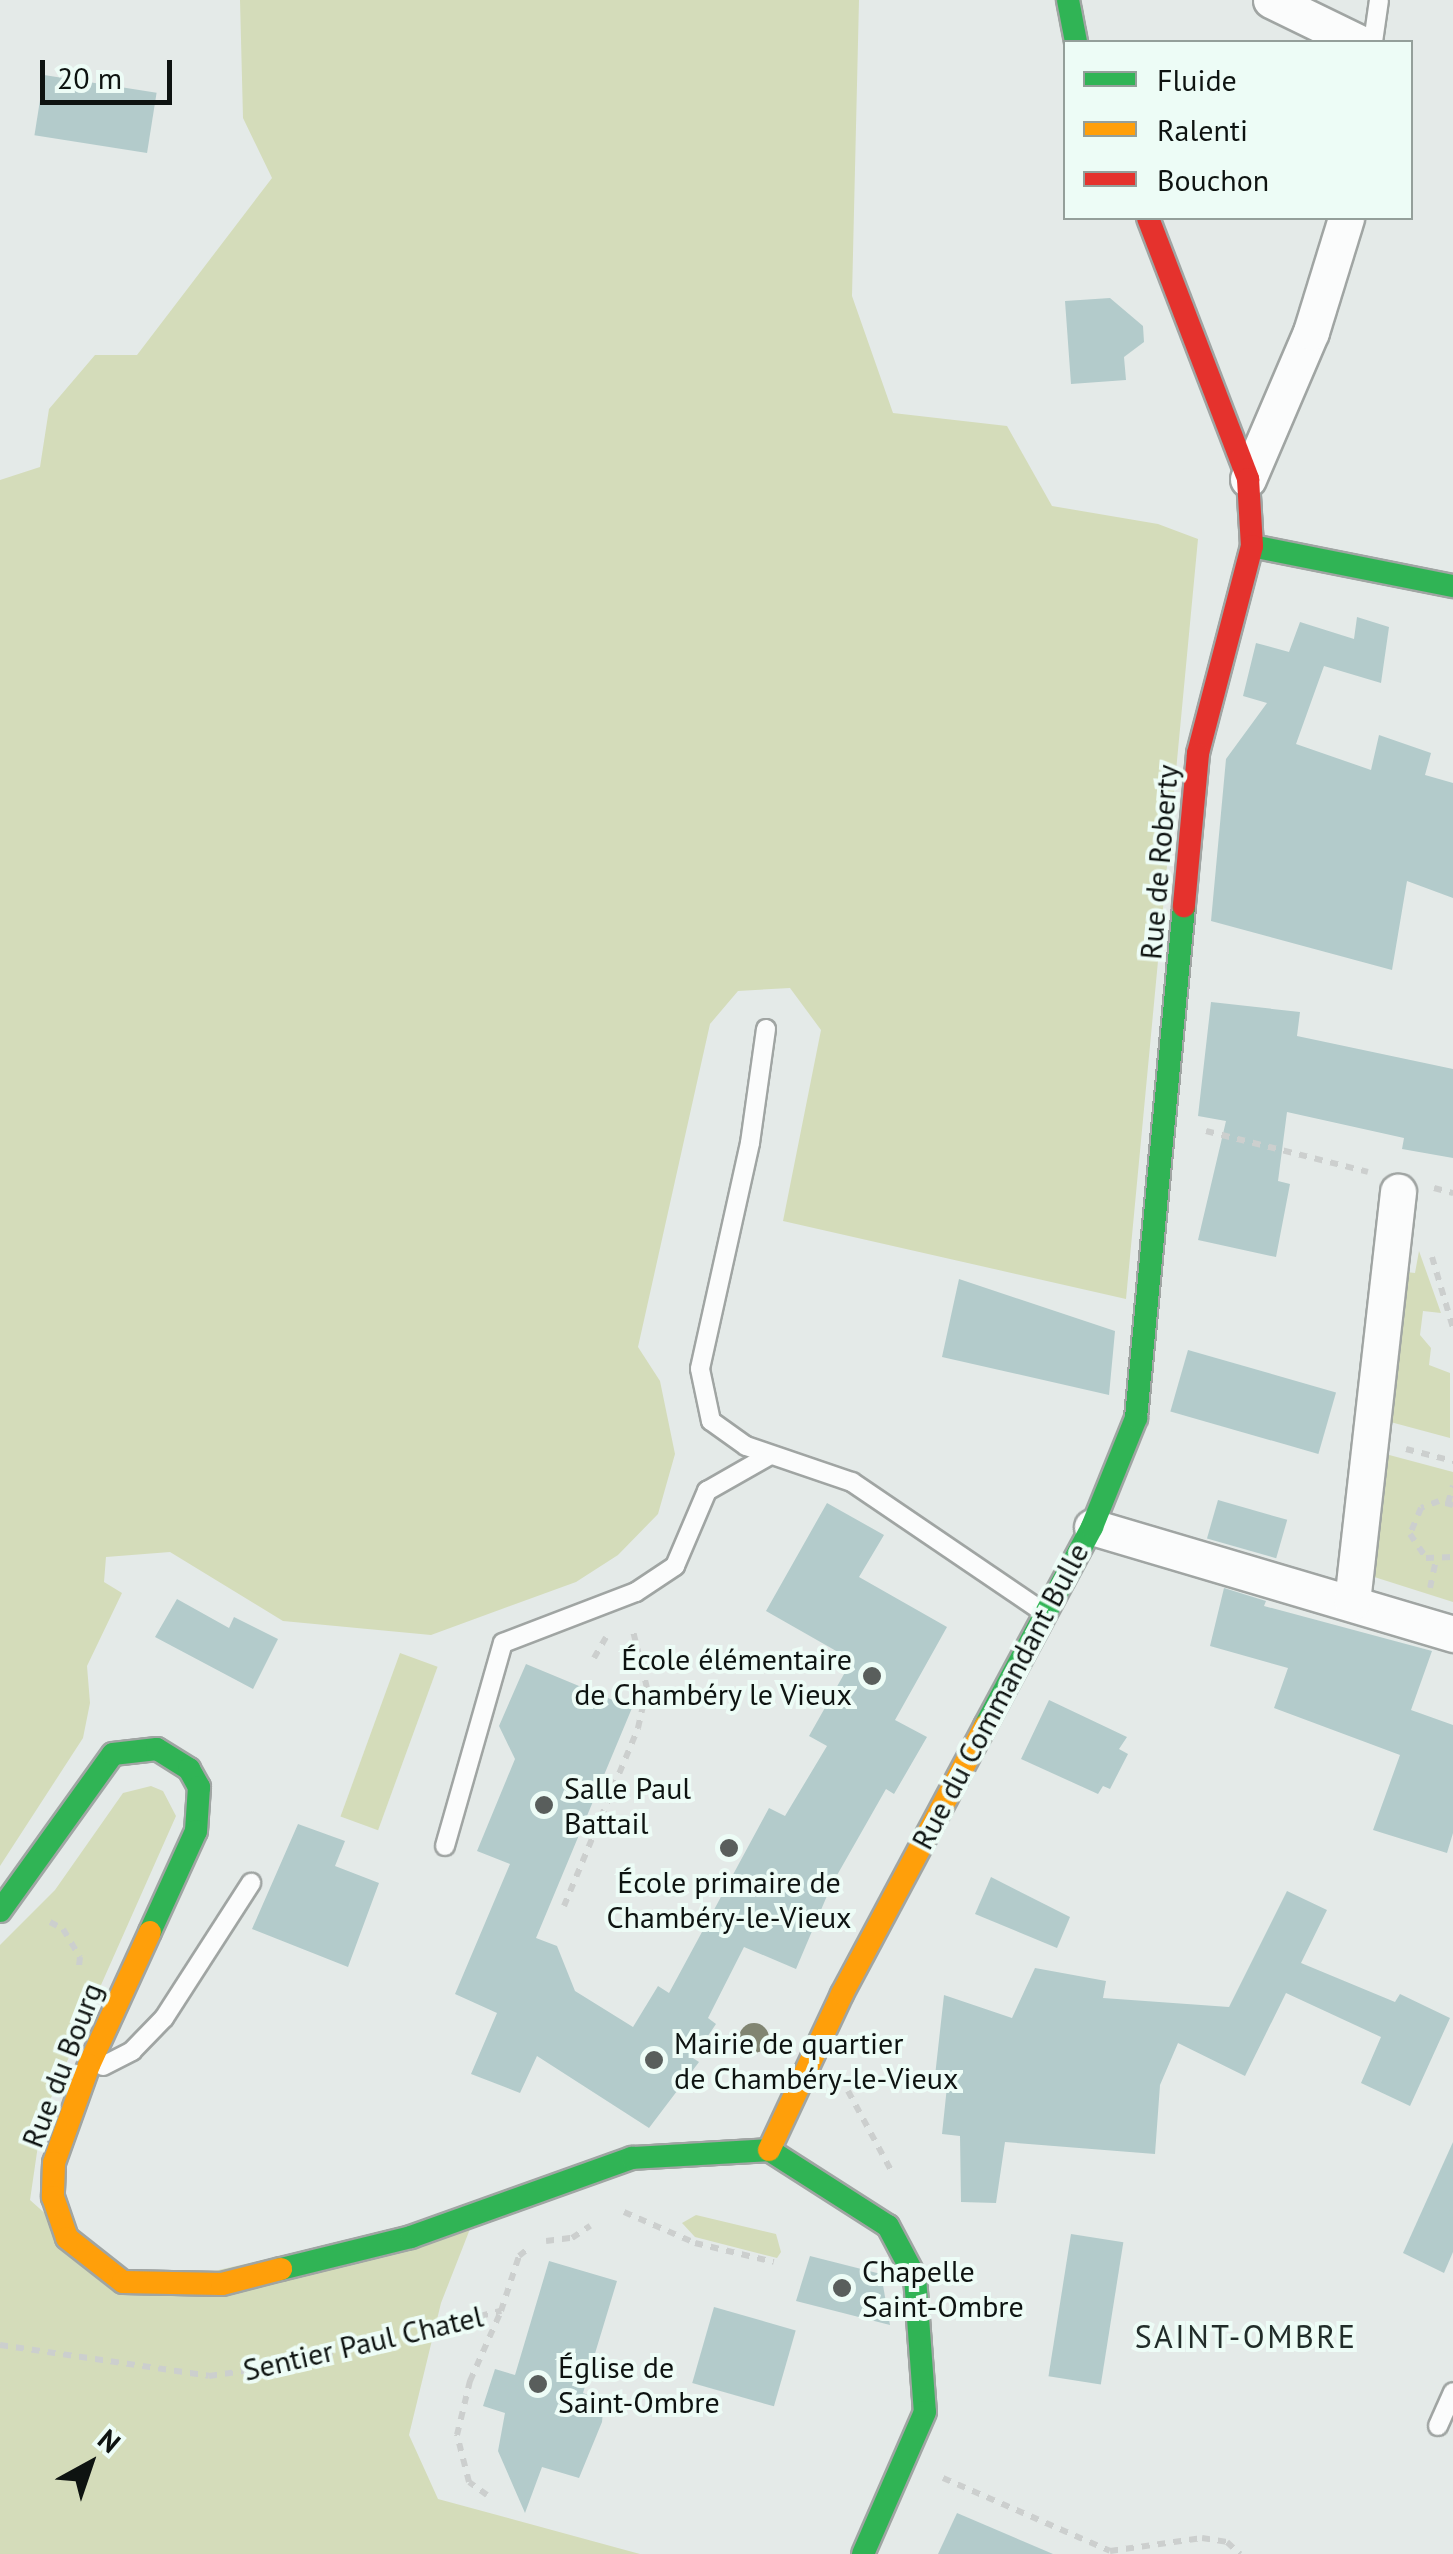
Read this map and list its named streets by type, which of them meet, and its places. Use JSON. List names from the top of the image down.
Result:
{
  "streets": {
    "street": ["Rue de Roberty", "Rue du Commandant Bulle", "Rue du Bourg"],
    "path": ["Sentier Paul Chatel"]
  },
  "crossings": [
    ["Rue de Roberty", "Rue du Commandant Bulle"],
    ["Rue du Commandant Bulle", "Rue du Bourg"]
  ],
  "districts": ["SAINT-OMBRE"],
  "places": [
    "École élémentaire de Chambéry le Vieux",
    "Salle Paul Battail",
    "École primaire de Chambéry-le-Vieux",
    "Mairie de quartier de Chambéry-le-Vieux",
    "Chapelle Saint-Ombre",
    "Église de Saint-Ombre"
  ],
  "legend": ["Fluide", "Ralenti", "Bouchon"],
  "scale_bar": "20 m",
  "north": "top right"
}
